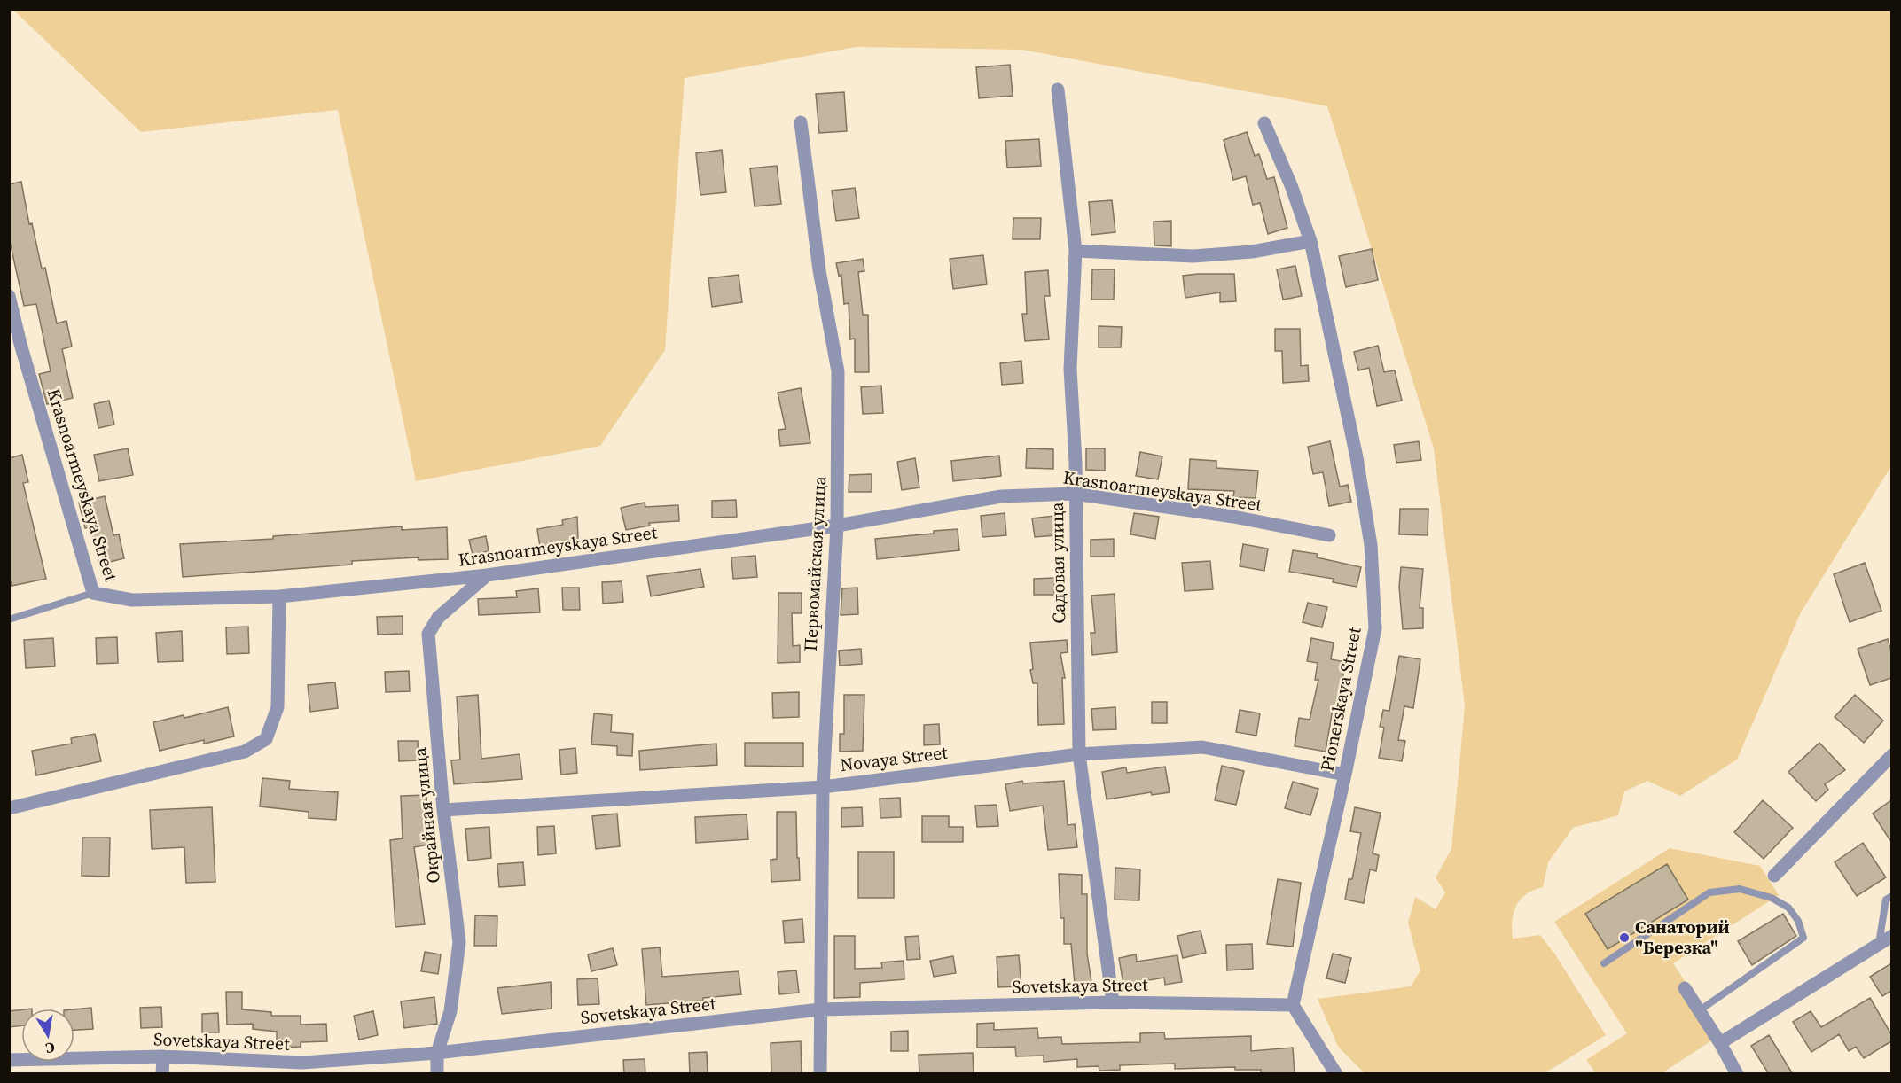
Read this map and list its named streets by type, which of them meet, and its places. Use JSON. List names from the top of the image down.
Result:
{
  "streets": {
    "street": [
      "Krasnoarmeyskaya Street",
      "Садовая улица",
      "Первомайская улица",
      "Pionerskaya Street",
      "Novaya Street",
      "Окрайная улица",
      "Sovetskaya Street"
    ]
  },
  "crossings": [
    ["Krasnoarmeyskaya Street", "Садовая улица"],
    ["Krasnoarmeyskaya Street", "Первомайская улица"],
    ["Krasnoarmeyskaya Street", "Окрайная улица"],
    ["Садовая улица", "Novaya Street"],
    ["Садовая улица", "Sovetskaya Street"],
    ["Первомайская улица", "Novaya Street"],
    ["Первомайская улица", "Sovetskaya Street"],
    ["Pionerskaya Street", "Novaya Street"],
    ["Pionerskaya Street", "Sovetskaya Street"],
    ["Novaya Street", "Окрайная улица"],
    ["Окрайная улица", "Sovetskaya Street"]
  ],
  "places": ["Санаторий \"Березка\""],
  "north": "bottom"
}
